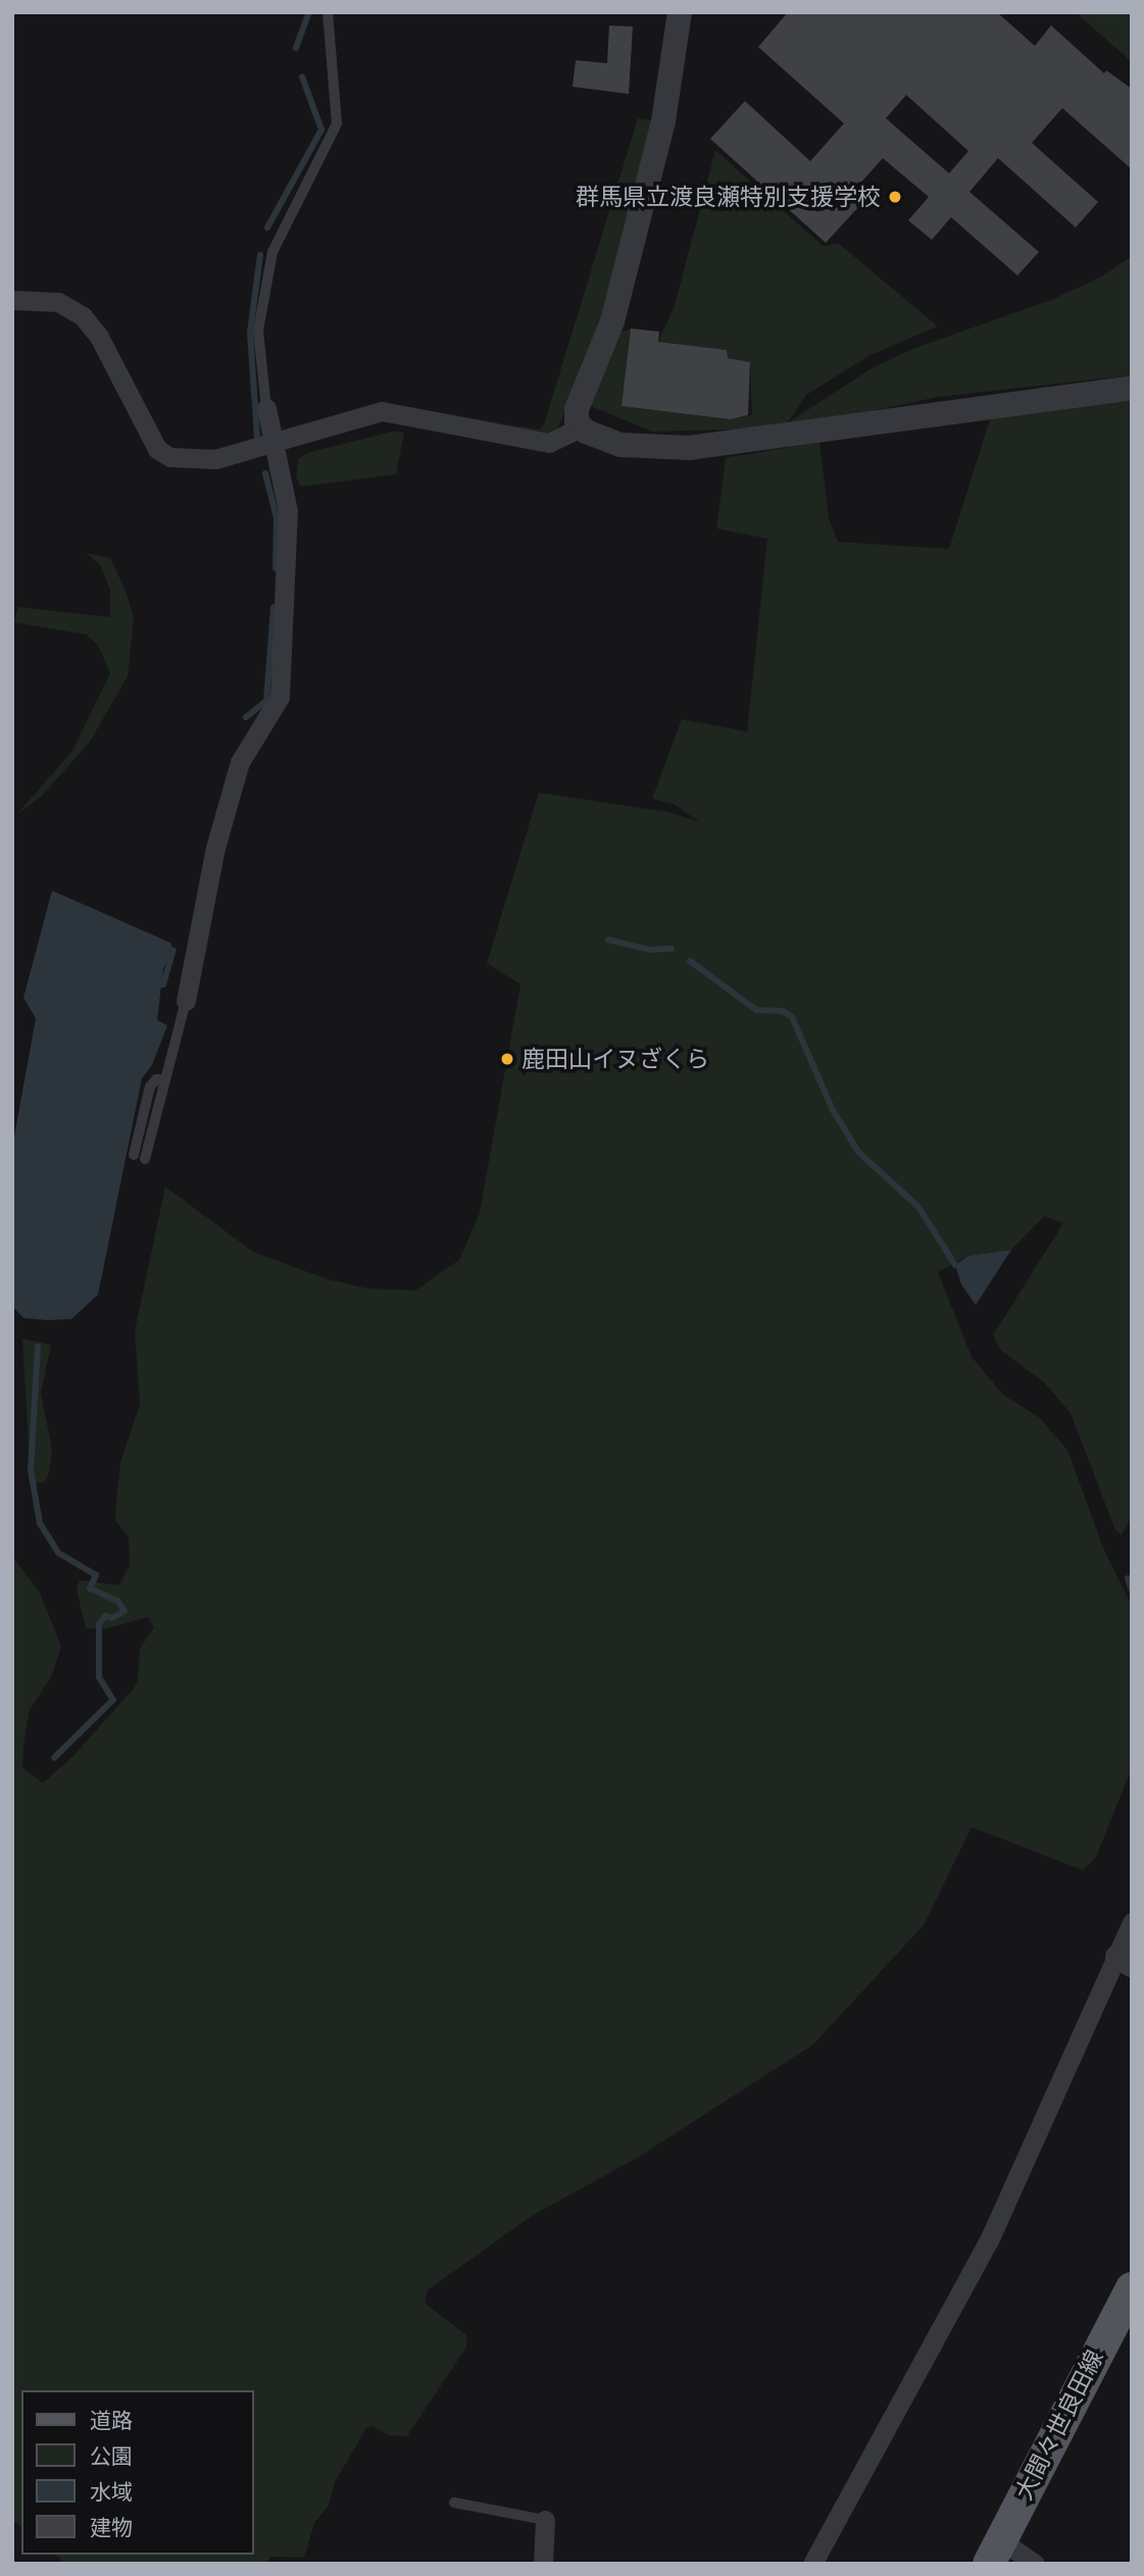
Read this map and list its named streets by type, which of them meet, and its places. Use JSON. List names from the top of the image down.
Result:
{
  "streets": {
    "main road": ["大間々世良田線"]
  },
  "places": ["群馬県立渡良瀬特別支援学校", "鹿田山イヌざくら"],
  "legend": [
    "道路",
    "公園",
    "水域",
    "建物"
  ]
}
